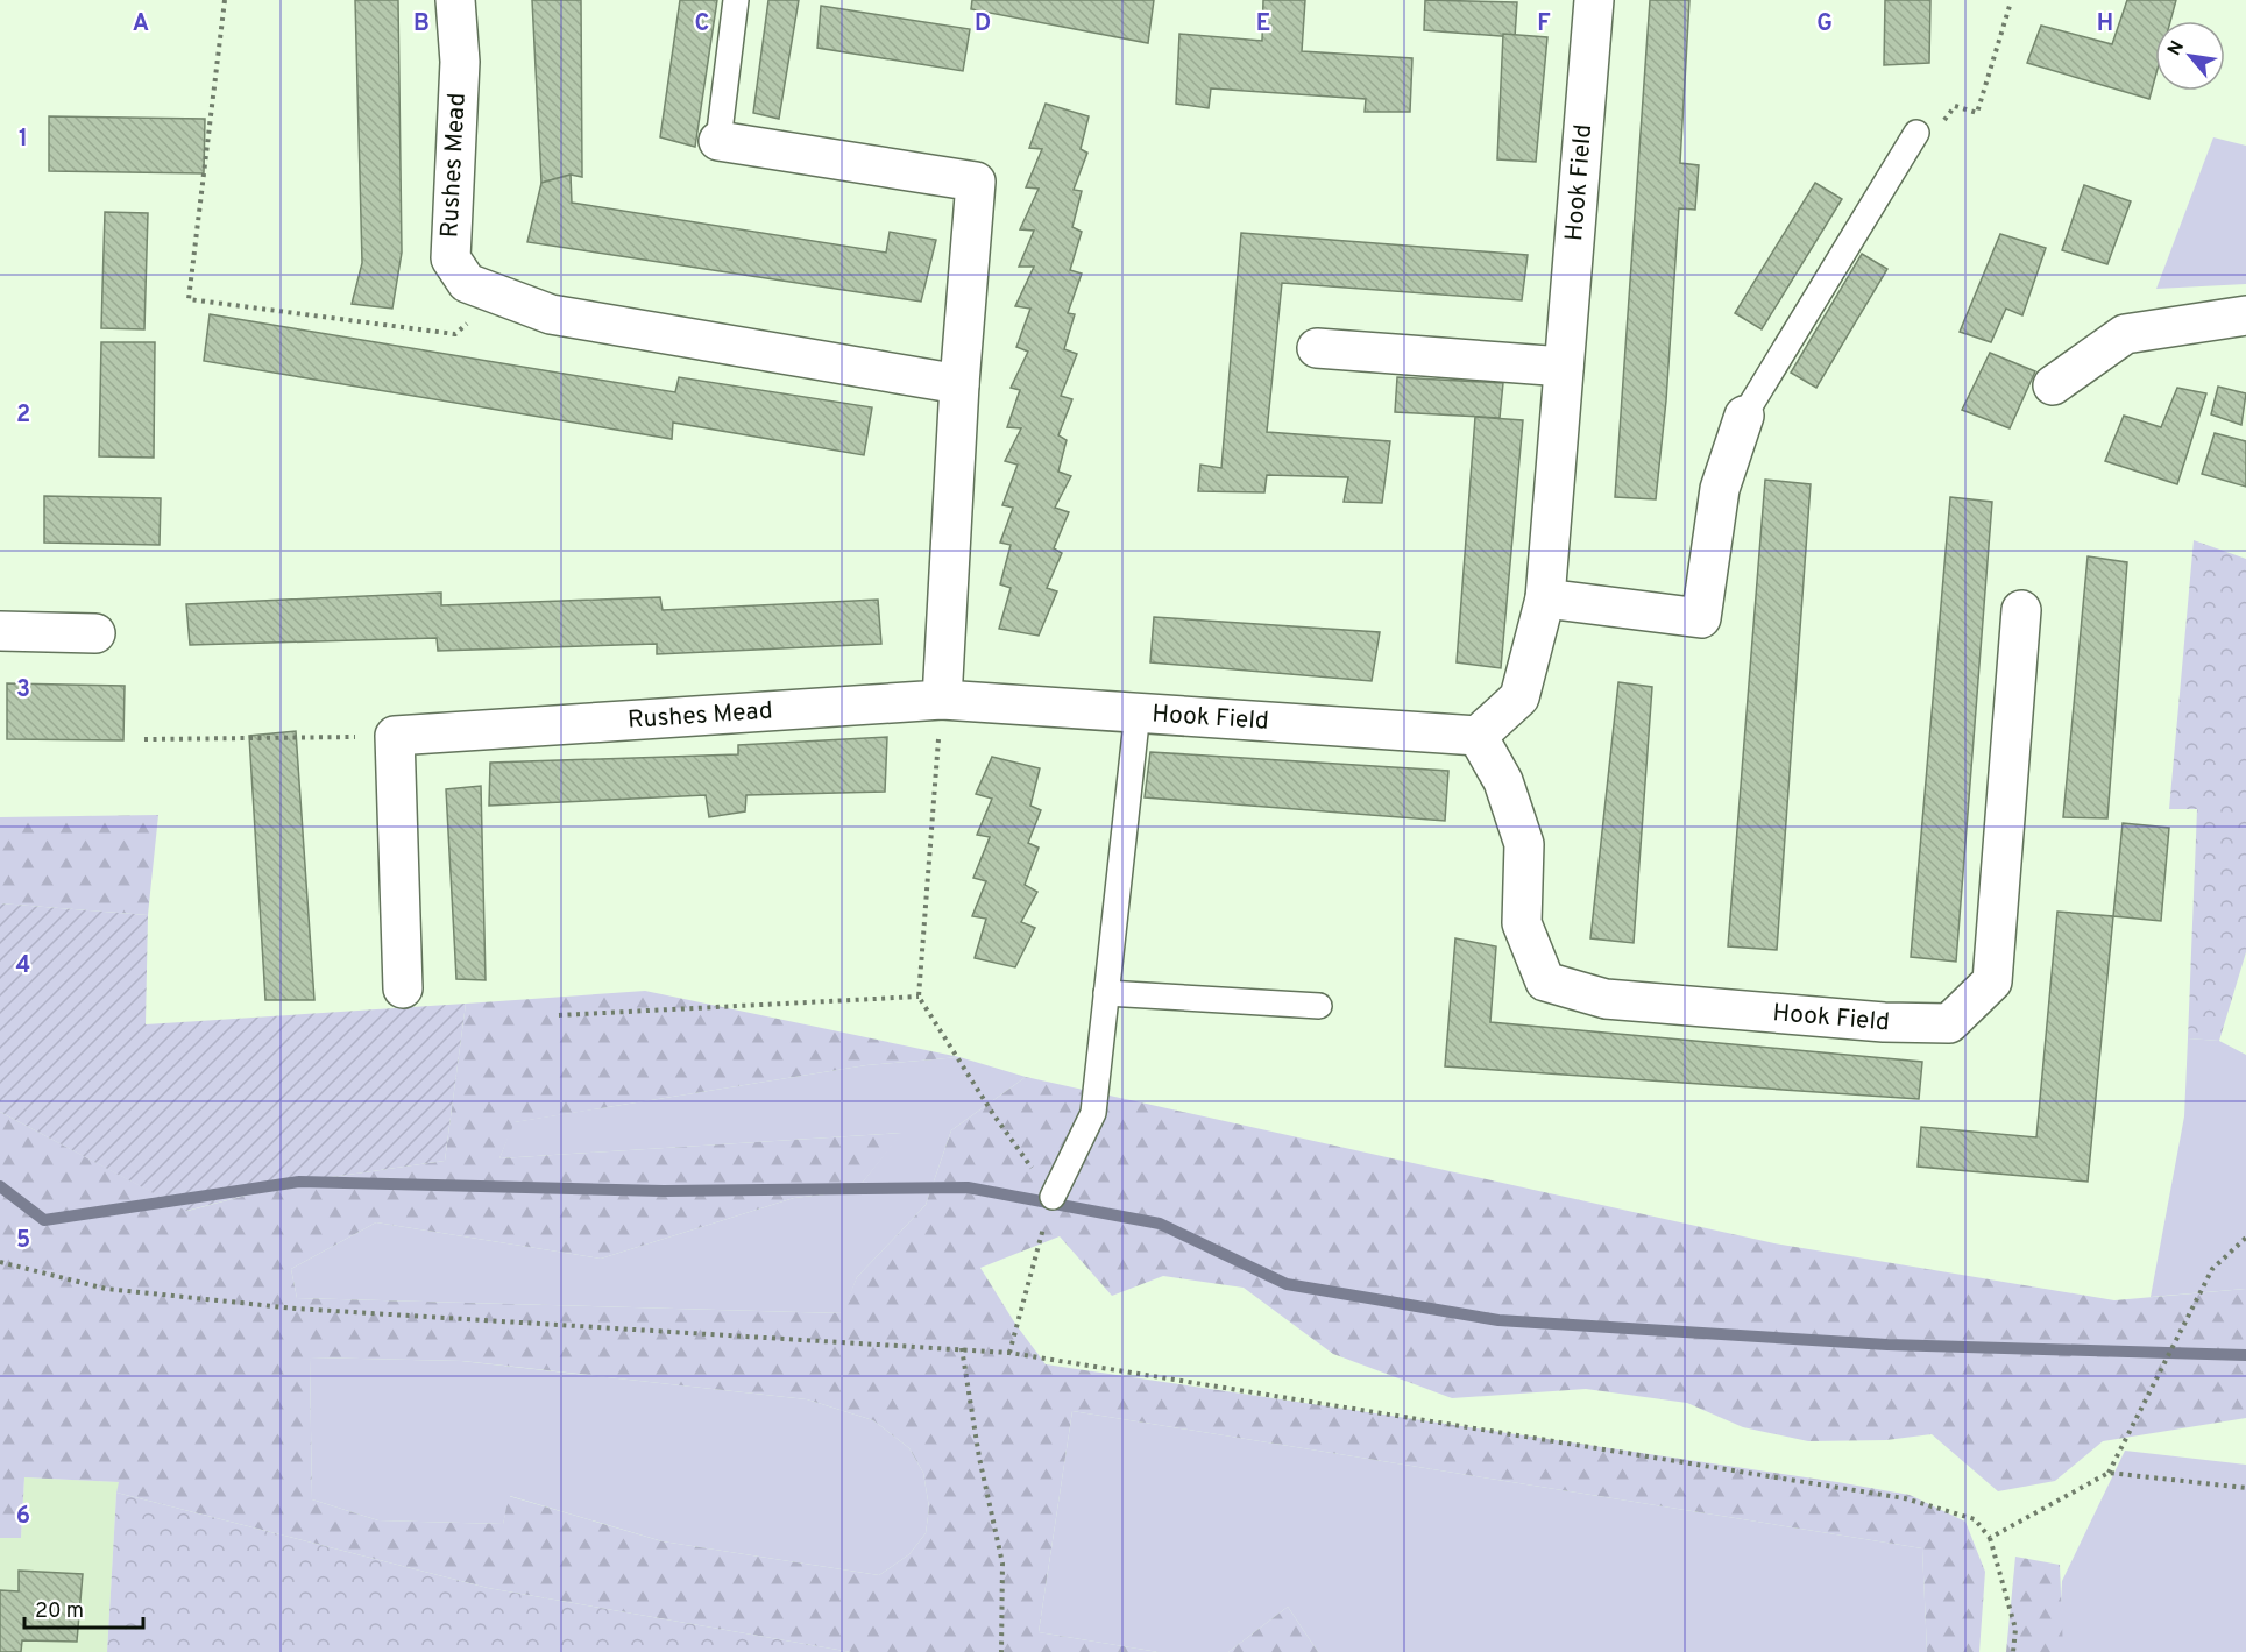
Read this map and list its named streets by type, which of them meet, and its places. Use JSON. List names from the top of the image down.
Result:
{
  "streets": {
    "street": ["Rushes Mead", "Hook Field"]
  },
  "crossings": [
    ["Rushes Mead", "Hook Field"]
  ],
  "scale_bar": "20 m",
  "north": "top left",
  "grid": {
    "columns": [
      "A",
      "B",
      "C",
      "D",
      "E",
      "F",
      "G",
      "H"
    ],
    "rows": [
      "1",
      "2",
      "3",
      "4",
      "5",
      "6"
    ]
  }
}
